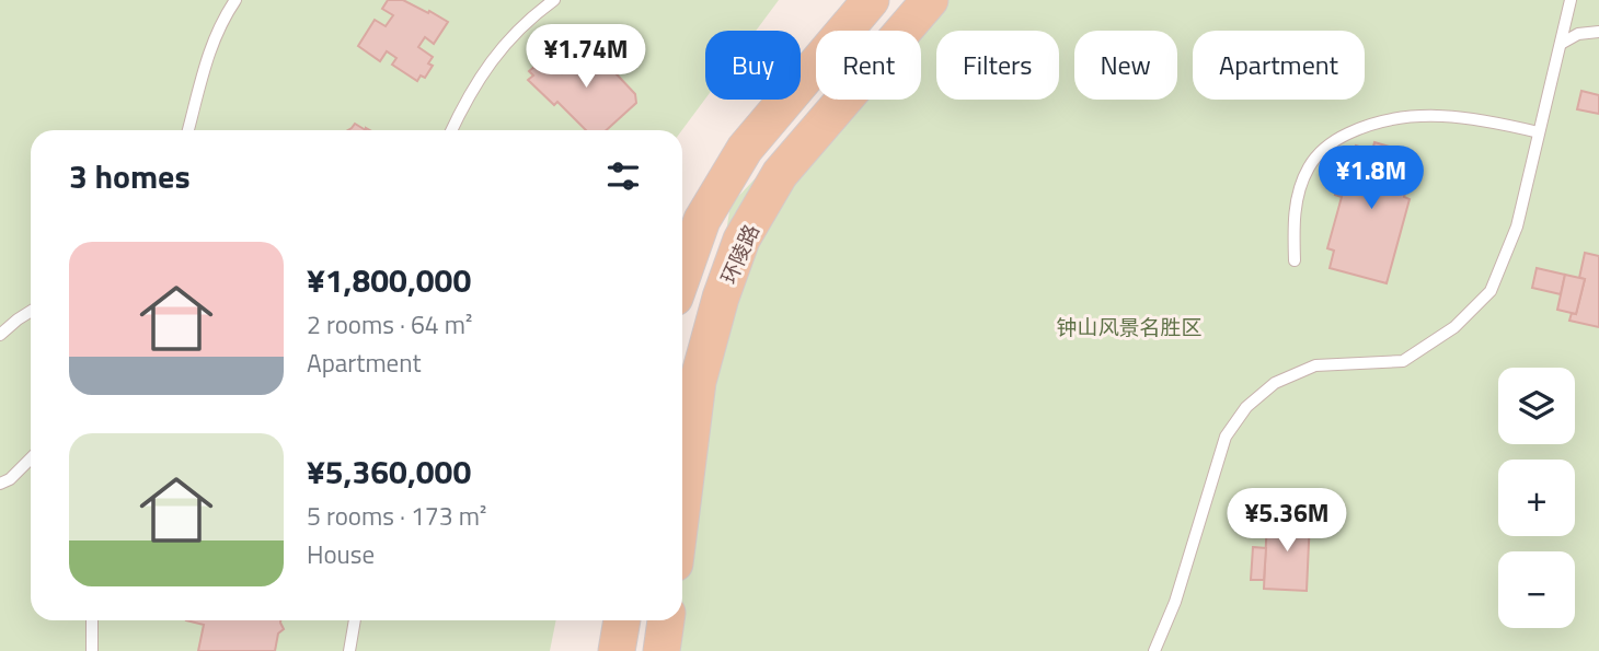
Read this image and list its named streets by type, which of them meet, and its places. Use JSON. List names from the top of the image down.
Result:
{
  "streets": {
    "main road": ["环陵路"]
  },
  "parks": ["钟山风景名胜区"],
  "page": {
    "price": ["¥1.74M", "¥1.8M", "¥5.36M"],
    "chip": [
      "Buy",
      "Rent",
      "Filters",
      "New",
      "Apartment"
    ],
    "heading": "3 homes",
    "list": [
      {
        "name": "¥1,800,000",
        "note": "2 rooms · 64 m² · Apartment"
      },
      {
        "name": "¥5,360,000",
        "note": "5 rooms · 173 m² · House"
      }
    ],
    "map_buttons": ["+", "−"]
  }
}
